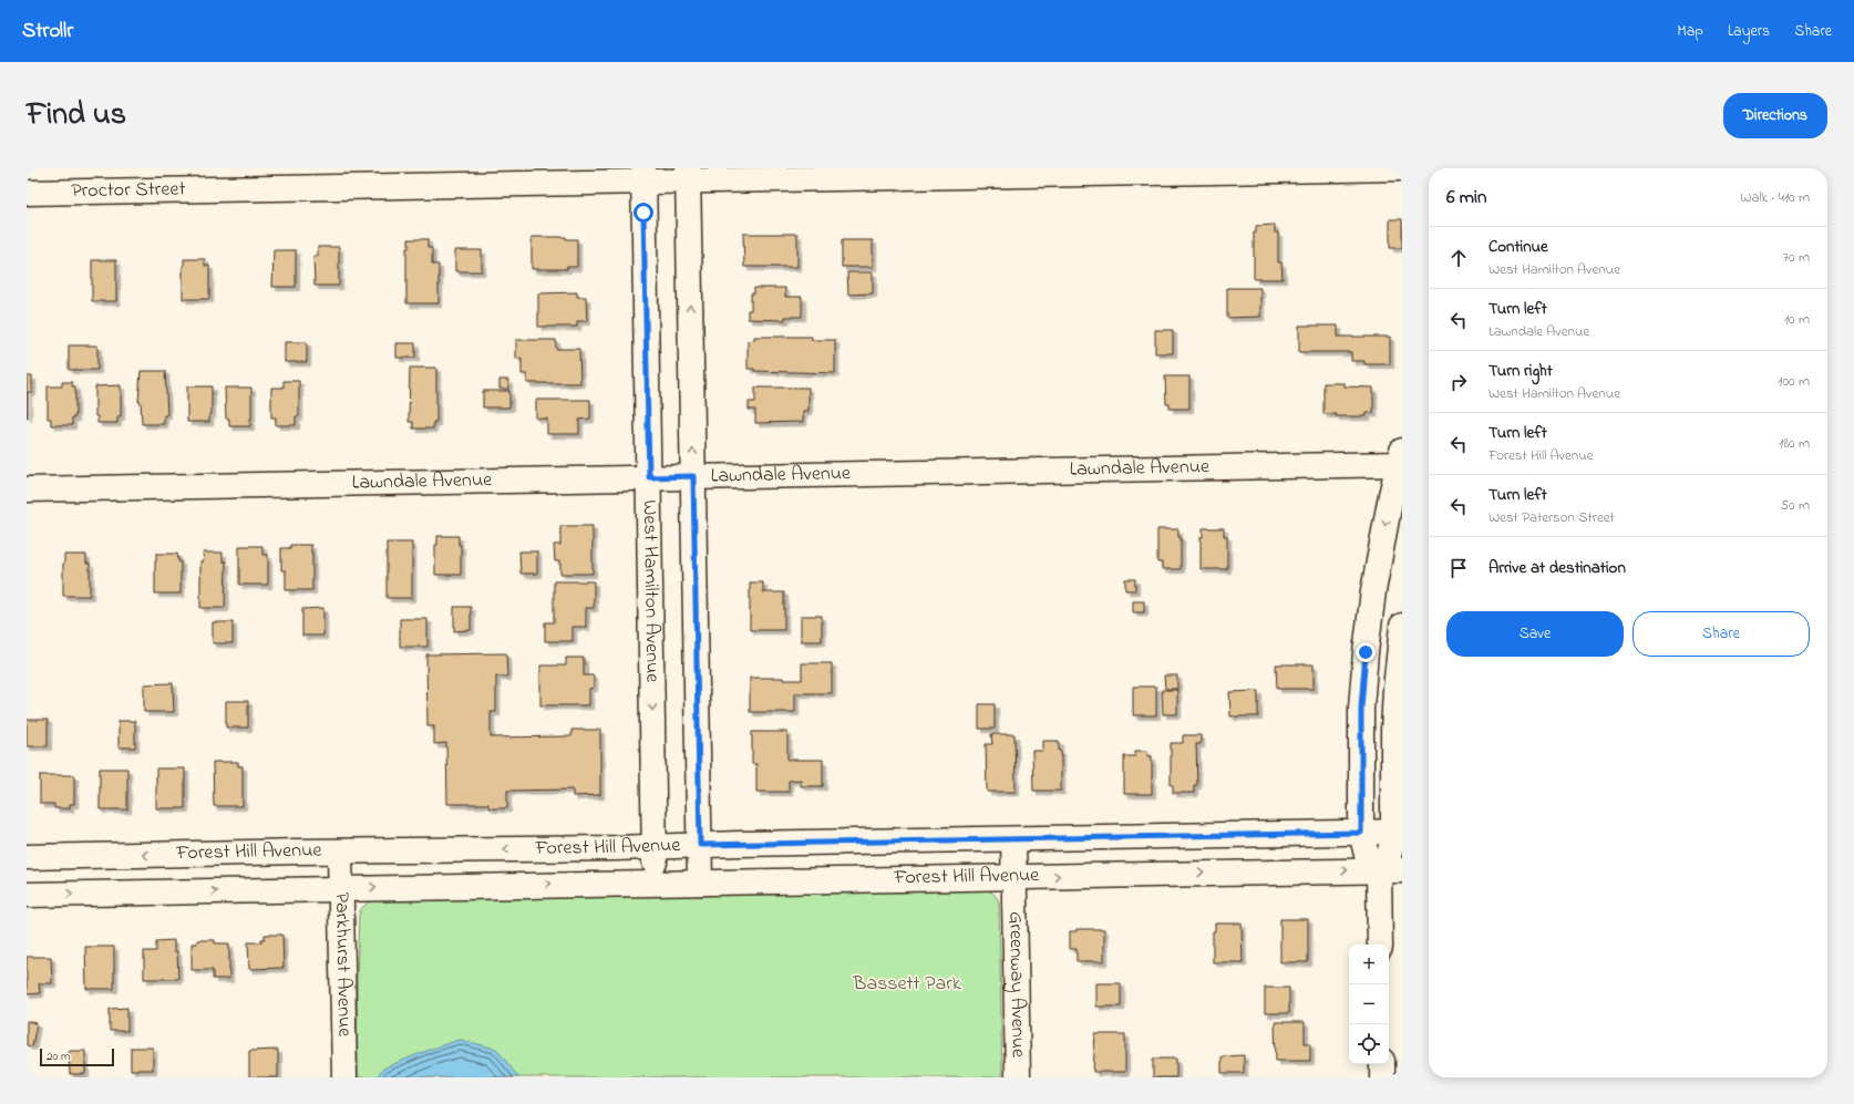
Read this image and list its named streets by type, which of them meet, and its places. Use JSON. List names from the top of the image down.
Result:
{
  "streets": {
    "street": [
      "Proctor Street",
      "Lawndale Avenue",
      "West Hamilton Avenue",
      "Forest Hill Avenue",
      "Parkhurst Avenue",
      "Greenway Avenue"
    ]
  },
  "crossings": [
    ["Proctor Street", "West Hamilton Avenue"],
    ["Lawndale Avenue", "West Hamilton Avenue"],
    ["West Hamilton Avenue", "Forest Hill Avenue"],
    ["Forest Hill Avenue", "Parkhurst Avenue"],
    ["Forest Hill Avenue", "Greenway Avenue"]
  ],
  "parks": ["Bassett Park"],
  "scale_bar": "20 m",
  "page": {
    "header": "Strollr",
    "nav": ["Map", "Layers", "Share"],
    "title": "Find us",
    "buttons": [
      "Directions",
      ["Save", "Share"]
    ],
    "heading": ["6 min", "Walk · 410 m"],
    "list": [
      ["Continue", "West Hamilton Avenue", "70 m"],
      ["Turn left", "Lawndale Avenue", "10 m"],
      ["Turn right", "West Hamilton Avenue", "100 m"],
      ["Turn left", "Forest Hill Avenue", "180 m"],
      ["Turn left", "West Paterson Street", "50 m"],
      "Arrive at destination"
    ],
    "map_buttons": ["+", "−"],
    "scale": "20 m"
  }
}
